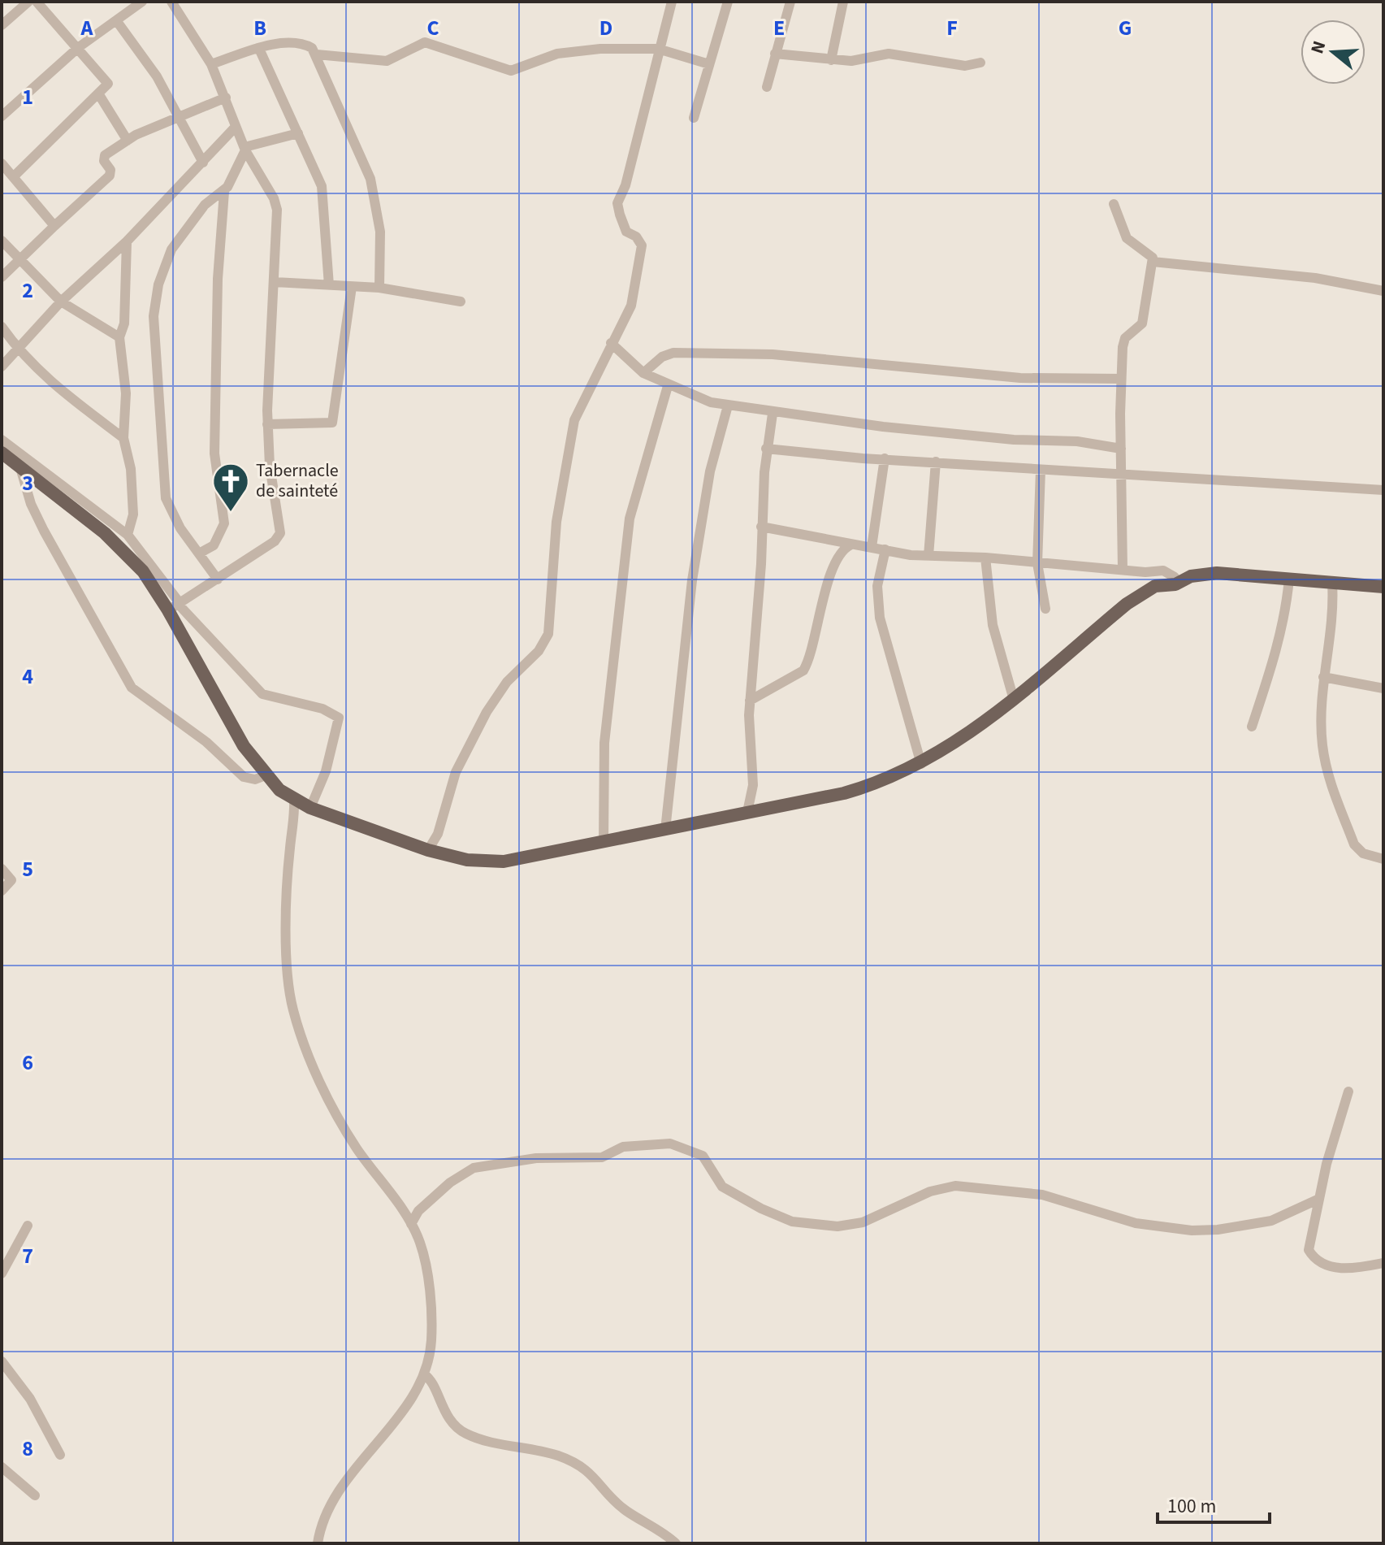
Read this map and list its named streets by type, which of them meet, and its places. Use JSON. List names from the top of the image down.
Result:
{
  "places": {
    "church": ["Tabernacle de sainteté"]
  },
  "scale_bar": "100 m",
  "north": "left",
  "grid": {
    "columns": [
      "A",
      "B",
      "C",
      "D",
      "E",
      "F",
      "G"
    ],
    "rows": [
      "1",
      "2",
      "3",
      "4",
      "5",
      "6",
      "7",
      "8"
    ]
  }
}
